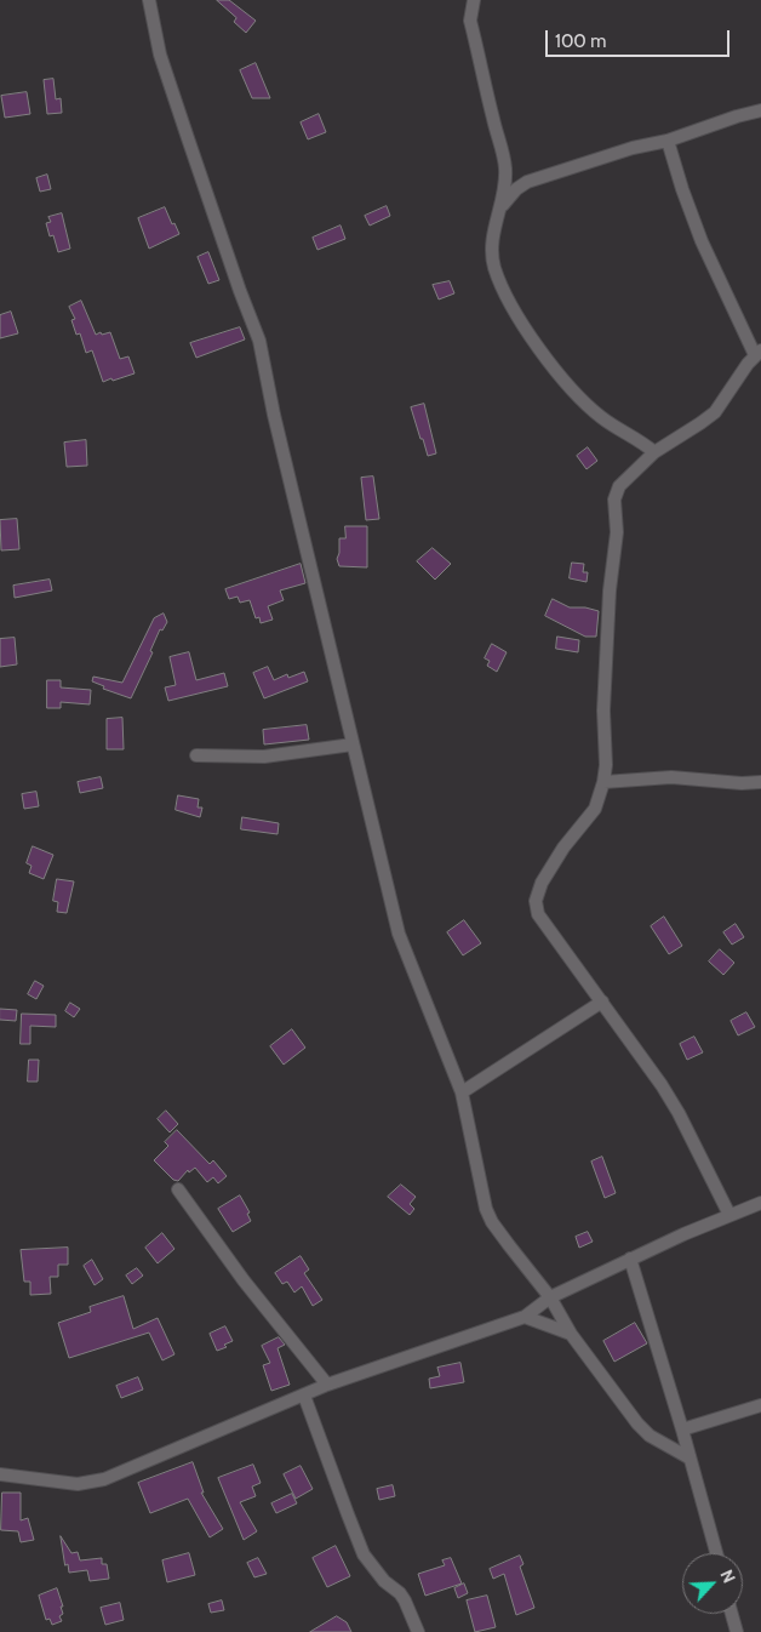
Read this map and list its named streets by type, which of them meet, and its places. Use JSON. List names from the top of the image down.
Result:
{
  "scale_bar": "100 m",
  "north": "top right"
}
